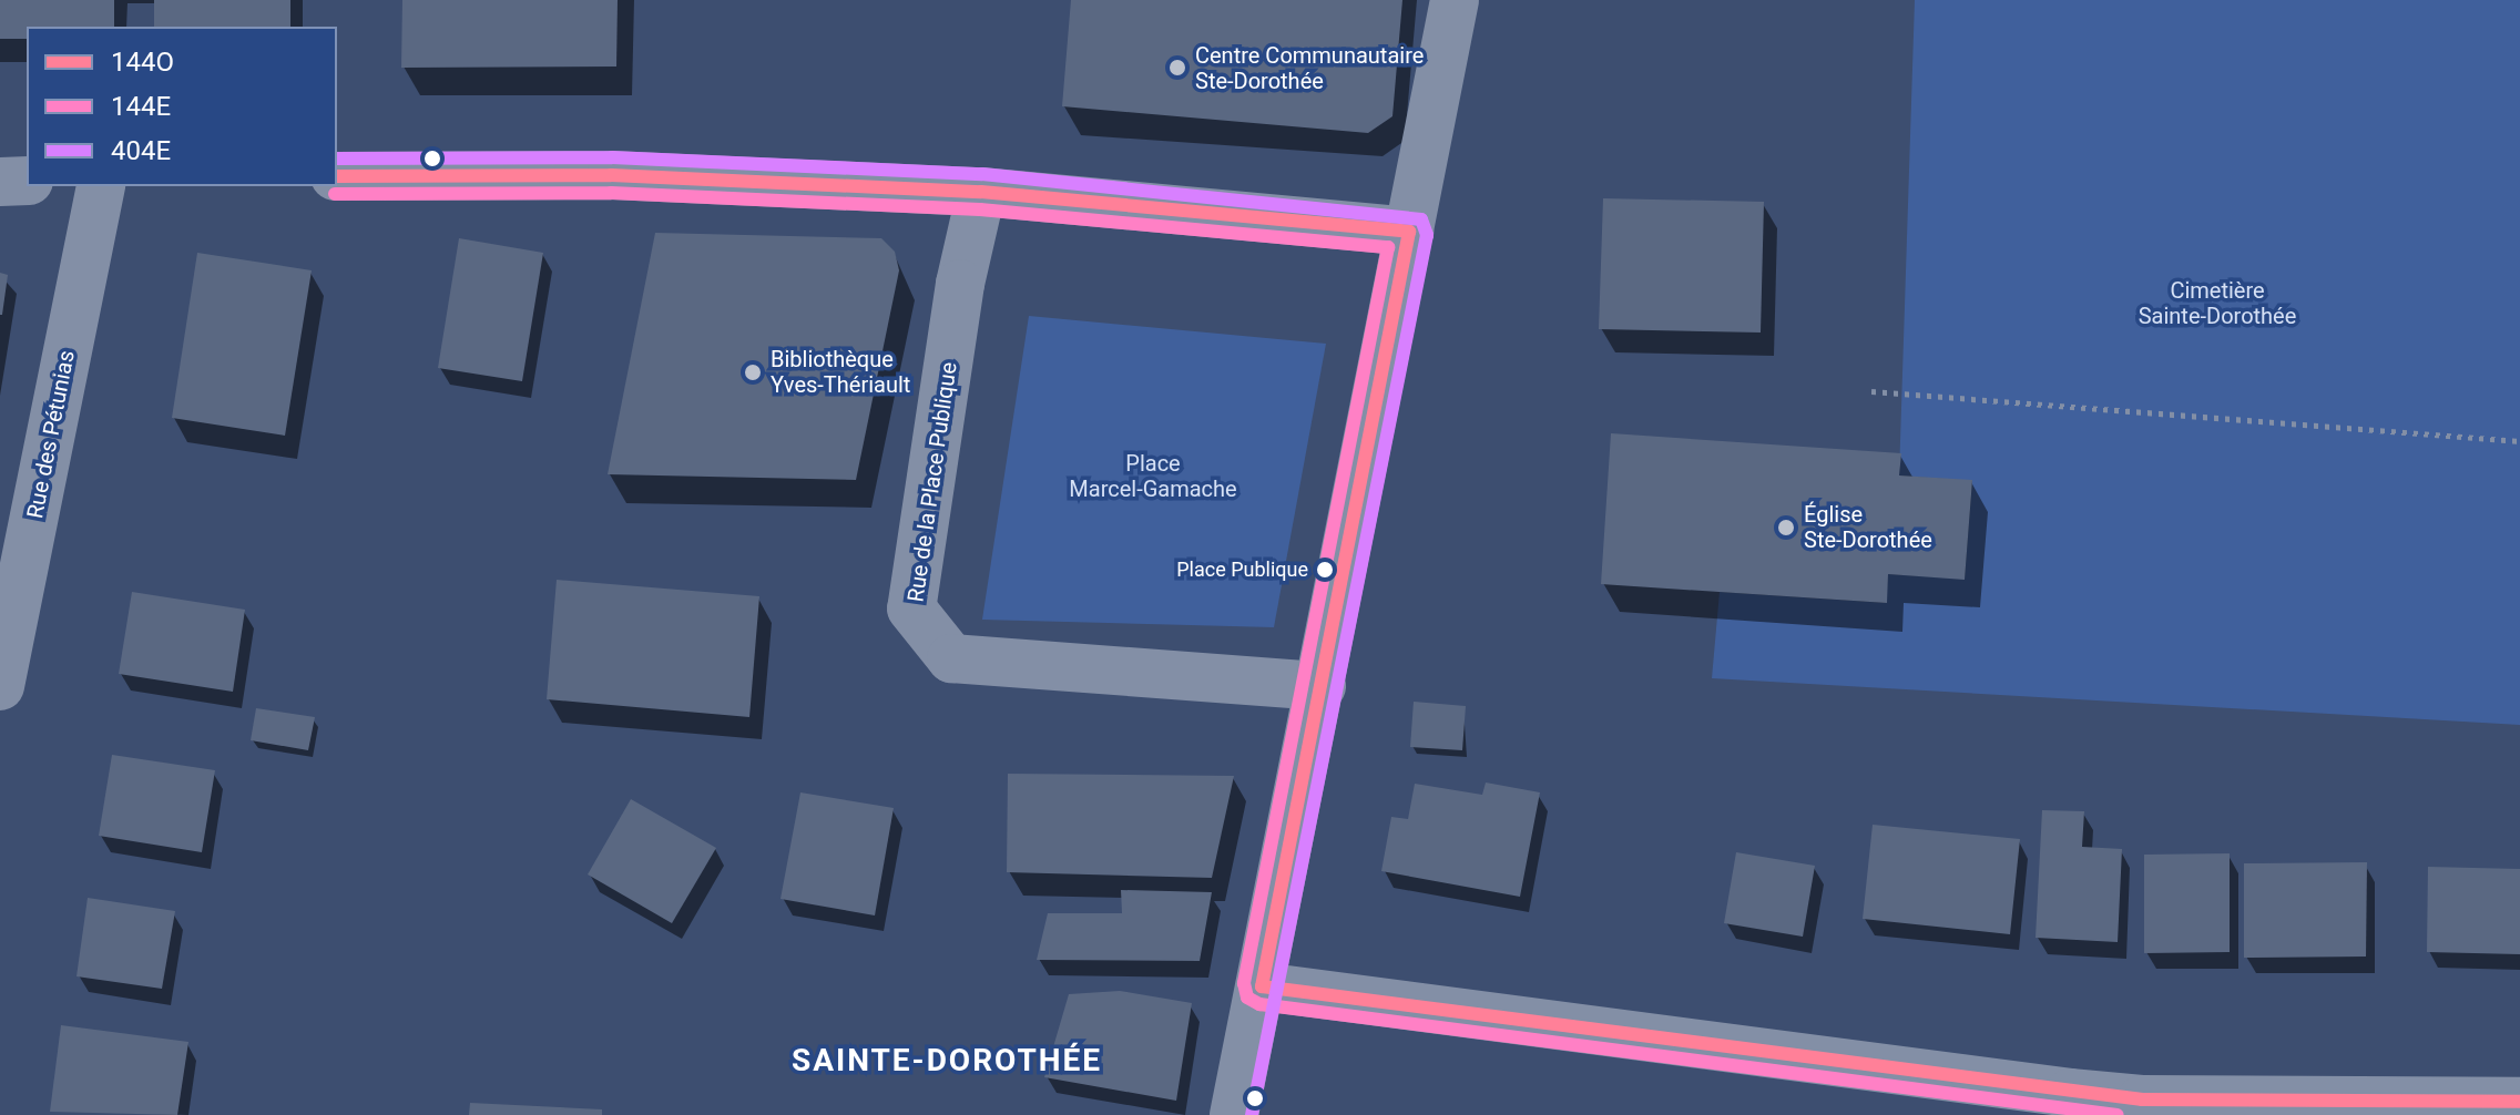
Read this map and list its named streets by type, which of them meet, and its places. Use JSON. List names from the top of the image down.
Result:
{
  "streets": {
    "street": ["Rue des Pétunias", "Rue de la Place Publique"]
  },
  "districts": ["SAINTE-DOROTHÉE"],
  "parks": ["Cimetière Sainte-Dorothée", "Place Marcel-Gamache"],
  "places": [
    "Centre Communautaire Ste-Dorothée",
    "Bibliothèque Yves-Thériault",
    "Église Ste-Dorothée",
    "Place Publique"
  ],
  "lines": ["transit line 404E", "transit line 144O", "transit line 144E"],
  "legend": ["144O", "144E", "404E"]
}
